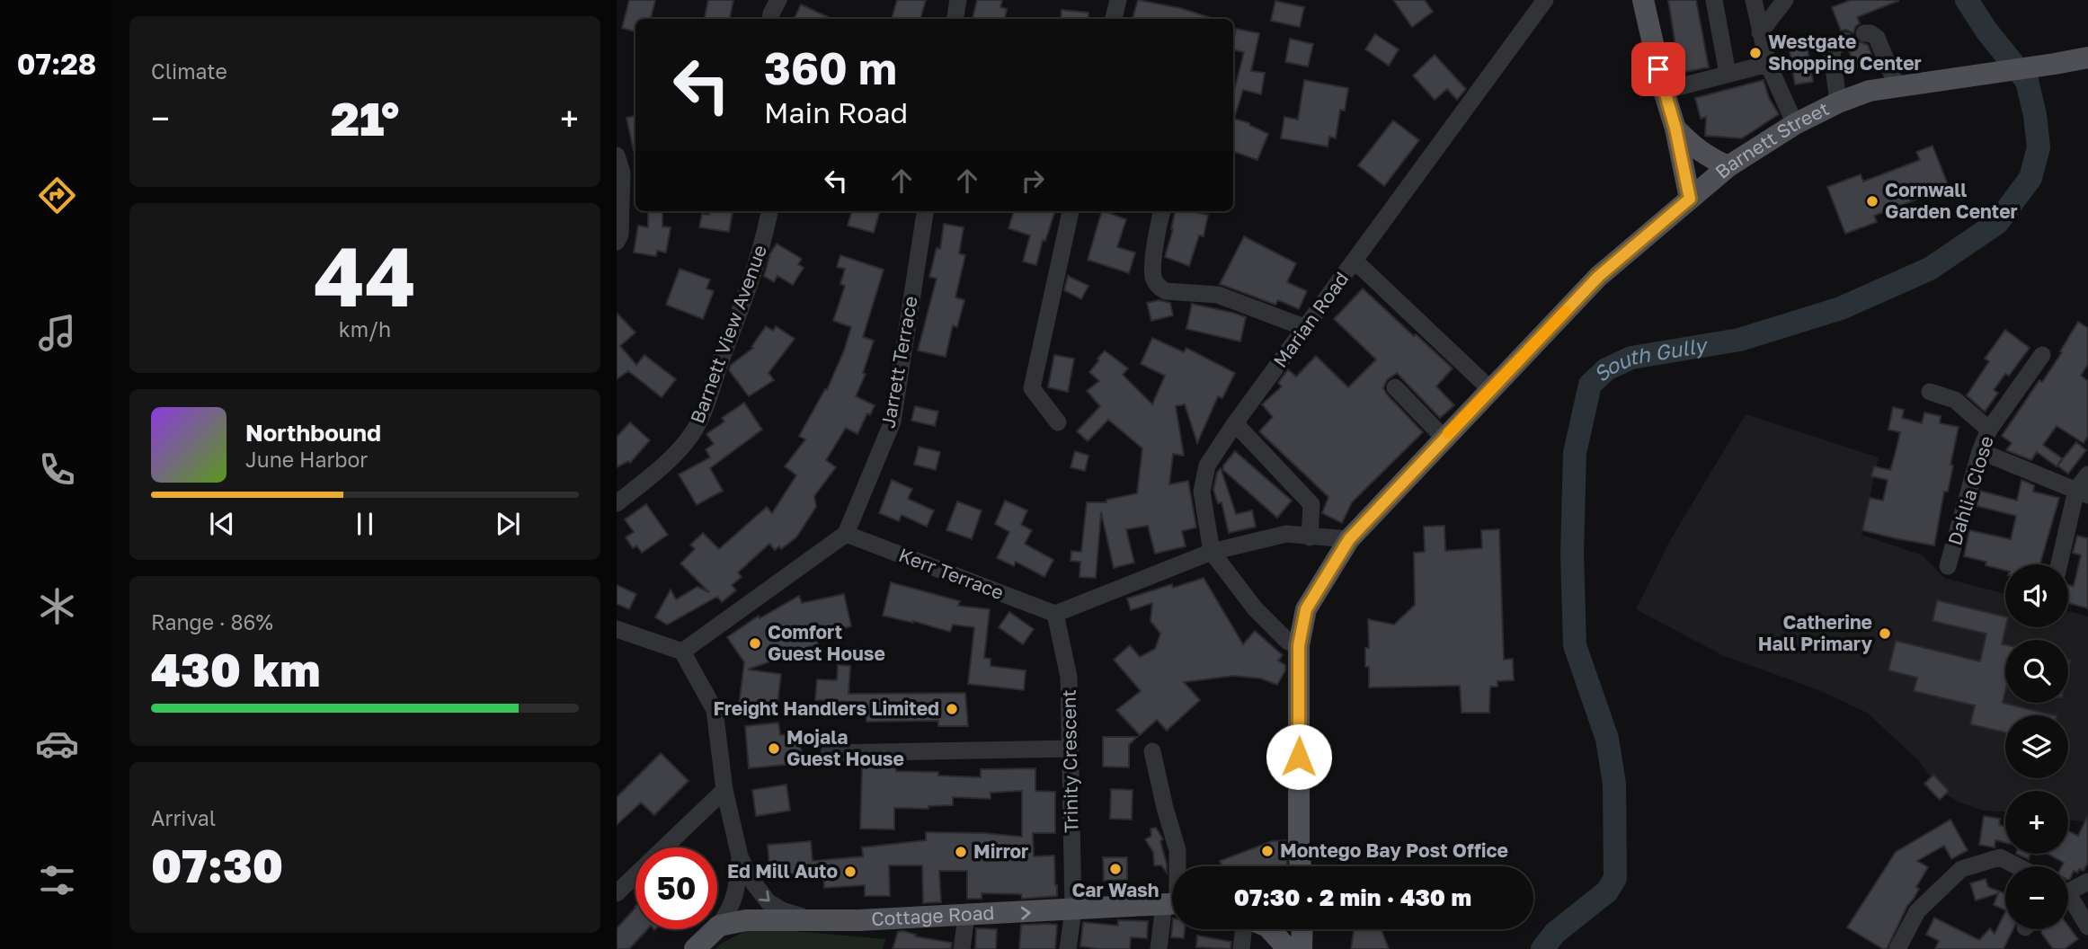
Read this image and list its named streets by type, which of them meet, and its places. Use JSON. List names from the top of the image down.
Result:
{
  "streets": {
    "main road": ["Barnett Street", "Cottage Road"],
    "street": [
      "Marian Road",
      "Barnett View Avenue",
      "Jarrett Terrace",
      "Dahlia Close",
      "Kerr Terrace",
      "Trinity Crescent"
    ]
  },
  "crossings": [
    ["Barnett Street", "Marian Road"],
    ["Jarrett Terrace", "Kerr Terrace"],
    ["Kerr Terrace", "Trinity Crescent"],
    ["Trinity Crescent", "Cottage Road"]
  ],
  "water": ["South Gully"],
  "places": [
    "Westgate Shopping Center",
    "Cornwall Garden Center",
    "Catherine Hall Primary",
    "Comfort Guest House",
    "Freight Handlers Limited",
    "Mojala Guest House",
    "Montego Bay Post Office",
    "Mirror",
    "Car Wash",
    "Ed Mill Auto"
  ],
  "page": {
    "tabs": "07:28",
    "tile": [
      "Climate",
      ["44", "km/h"],
      ["Range · 86%", "430 km"],
      ["Arrival", "07:30"]
    ],
    "turn": ["360 m", "Main Road"],
    "heat": ["−", "21°", "+"],
    "song": ["Northbound", "June Harbor"],
    "map_buttons": ["+", "−"],
    "limit": "50",
    "trip": "07:30 · 2 min · 430 m"
  }
}
